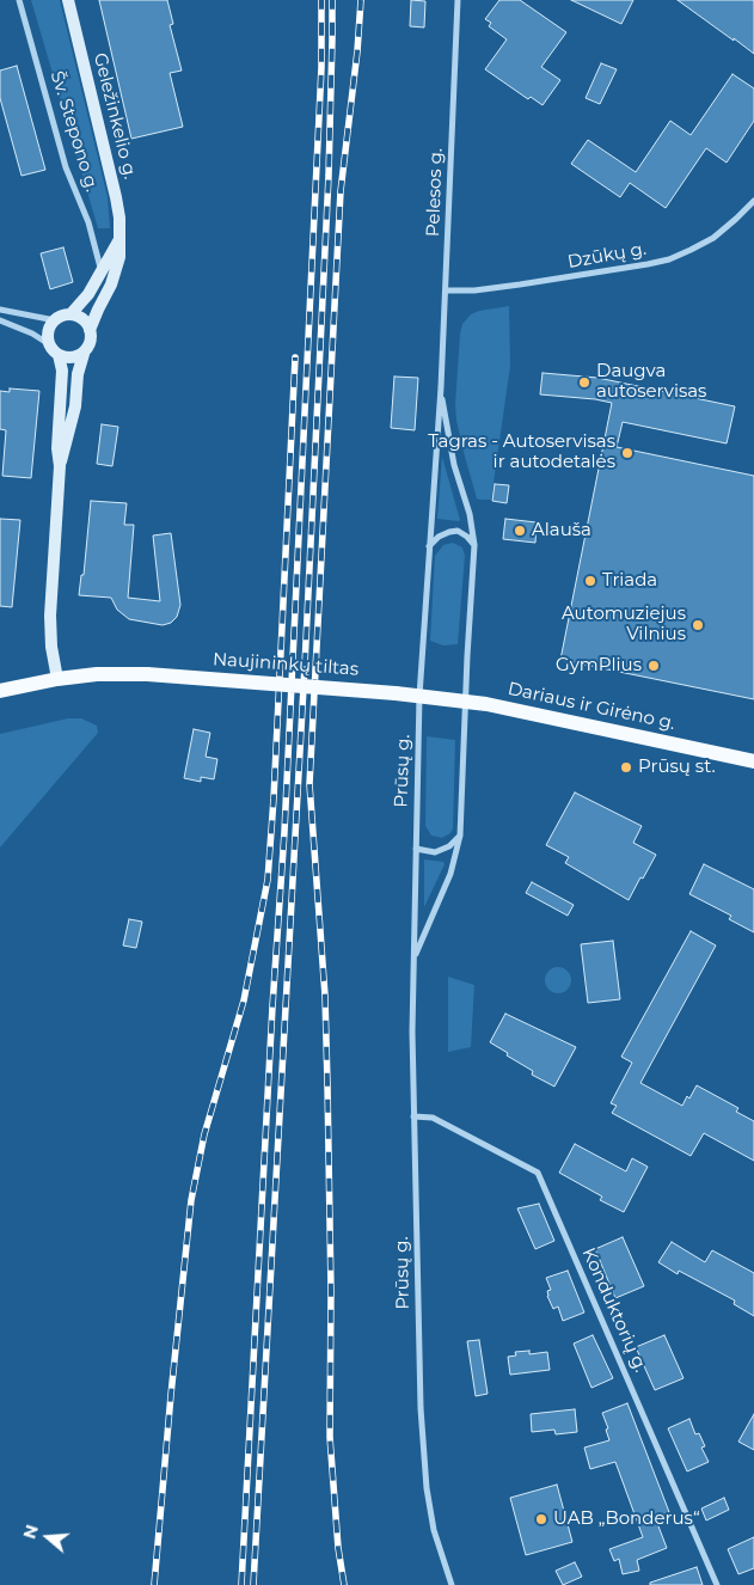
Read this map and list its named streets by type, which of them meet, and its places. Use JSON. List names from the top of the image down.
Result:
{
  "streets": {
    "main road": ["Geležinkelio g.", "Naujininkų tiltas", "Dariaus ir Girėno g."],
    "street": [
      "Šv. Stepono g.",
      "Pelesos g.",
      "Dzūkų g.",
      "Prūsų g.",
      "Konduktorių g."
    ]
  },
  "crossings": [
    ["Geležinkelio g.", "Šv. Stepono g."],
    ["Pelesos g.", "Dzūkų g."],
    ["Pelesos g.", "Naujininkų tiltas"],
    ["Pelesos g.", "Dariaus ir Girėno g."],
    ["Pelesos g.", "Prūsų g."],
    ["Naujininkų tiltas", "Dariaus ir Girėno g."],
    ["Naujininkų tiltas", "Prūsų g."],
    ["Dariaus ir Girėno g.", "Prūsų g."],
    ["Prūsų g.", "Konduktorių g."]
  ],
  "places": [
    "Daugva autoservisas",
    "Tagras - Autoservisas ir autodetalės",
    "Alauša",
    "Triada",
    "Automuziejus Vilnius",
    "GymPlius",
    "Prūsų st.",
    "UAB „Bonderus“"
  ],
  "north": "left"
}
